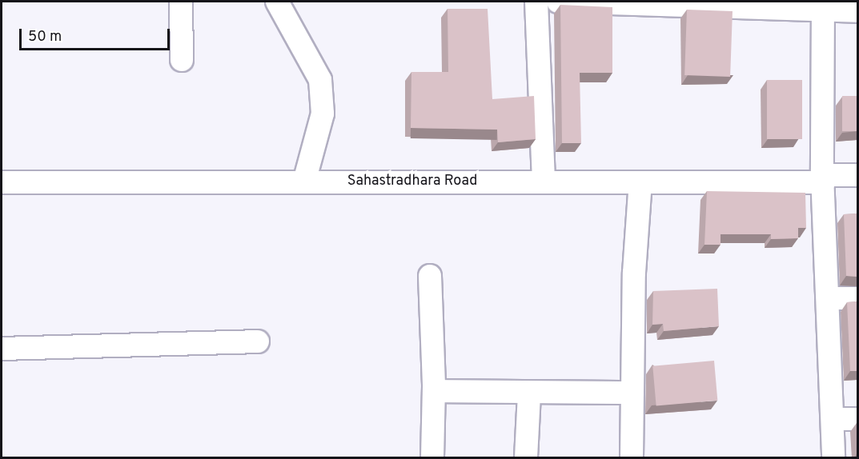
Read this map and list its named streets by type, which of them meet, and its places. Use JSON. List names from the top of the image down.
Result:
{
  "streets": {
    "street": ["Sahastradhara Road"]
  },
  "scale_bar": "50 m"
}
